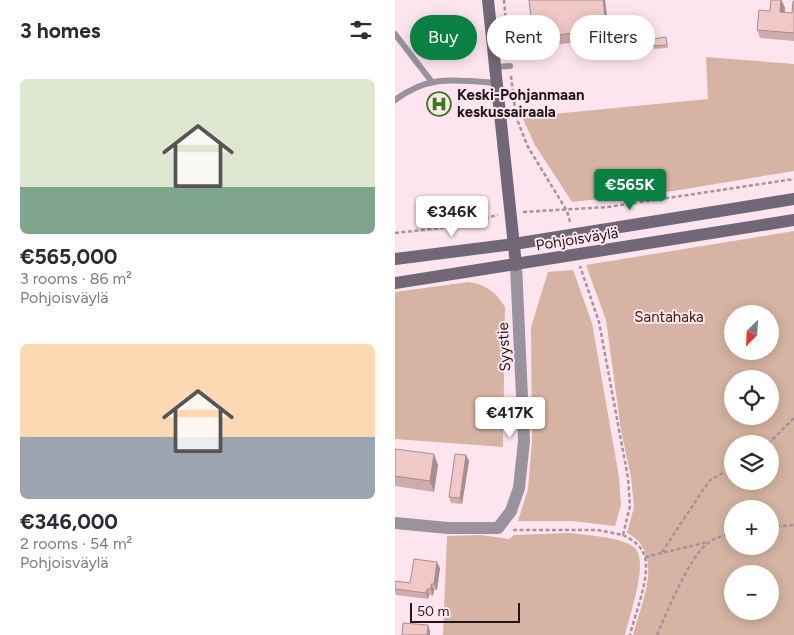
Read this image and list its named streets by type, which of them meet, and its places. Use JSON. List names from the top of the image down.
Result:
{
  "streets": {
    "main road": ["Pohjoisväylä"],
    "street": ["Syystie"]
  },
  "crossings": [
    ["Pohjoisväylä", "Syystie"]
  ],
  "parks": ["Santahaka"],
  "places": {
    "hospital": ["Keski-Pohjanmaan keskussairaala"]
  },
  "scale_bar": "50 m",
  "north": "bottom left",
  "page": {
    "heading": "3 homes",
    "chip": ["Buy", "Rent", "Filters"],
    "list": [
      {
        "name": "€565,000",
        "note": "3 rooms · 86 m² · Pohjoisväylä"
      },
      {
        "name": "€346,000",
        "note": "2 rooms · 54 m² · Pohjoisväylä"
      }
    ],
    "price": ["€565K", "€346K", "€417K"],
    "map_buttons": ["+", "−"],
    "scale": "50 m"
  }
}
